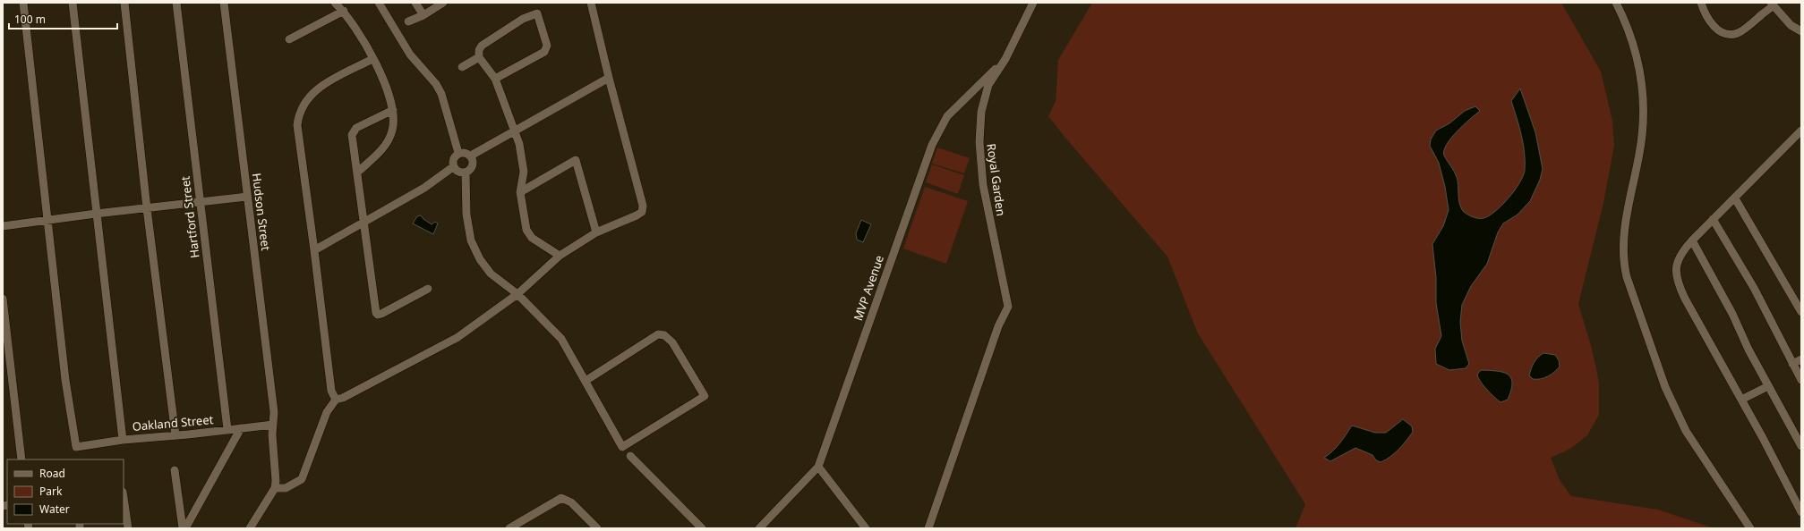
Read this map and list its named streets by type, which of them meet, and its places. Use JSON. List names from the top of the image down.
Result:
{
  "streets": {
    "street": [
      "Royal Garden",
      "Hudson Street",
      "Hartford Street",
      "MVP Avenue",
      "Oakland Street"
    ]
  },
  "crossings": [
    ["Royal Garden", "MVP Avenue"],
    ["Hudson Street", "Oakland Street"],
    ["Hartford Street", "Oakland Street"]
  ],
  "legend": ["Road", "Park", "Water"],
  "scale_bar": "100 m"
}
